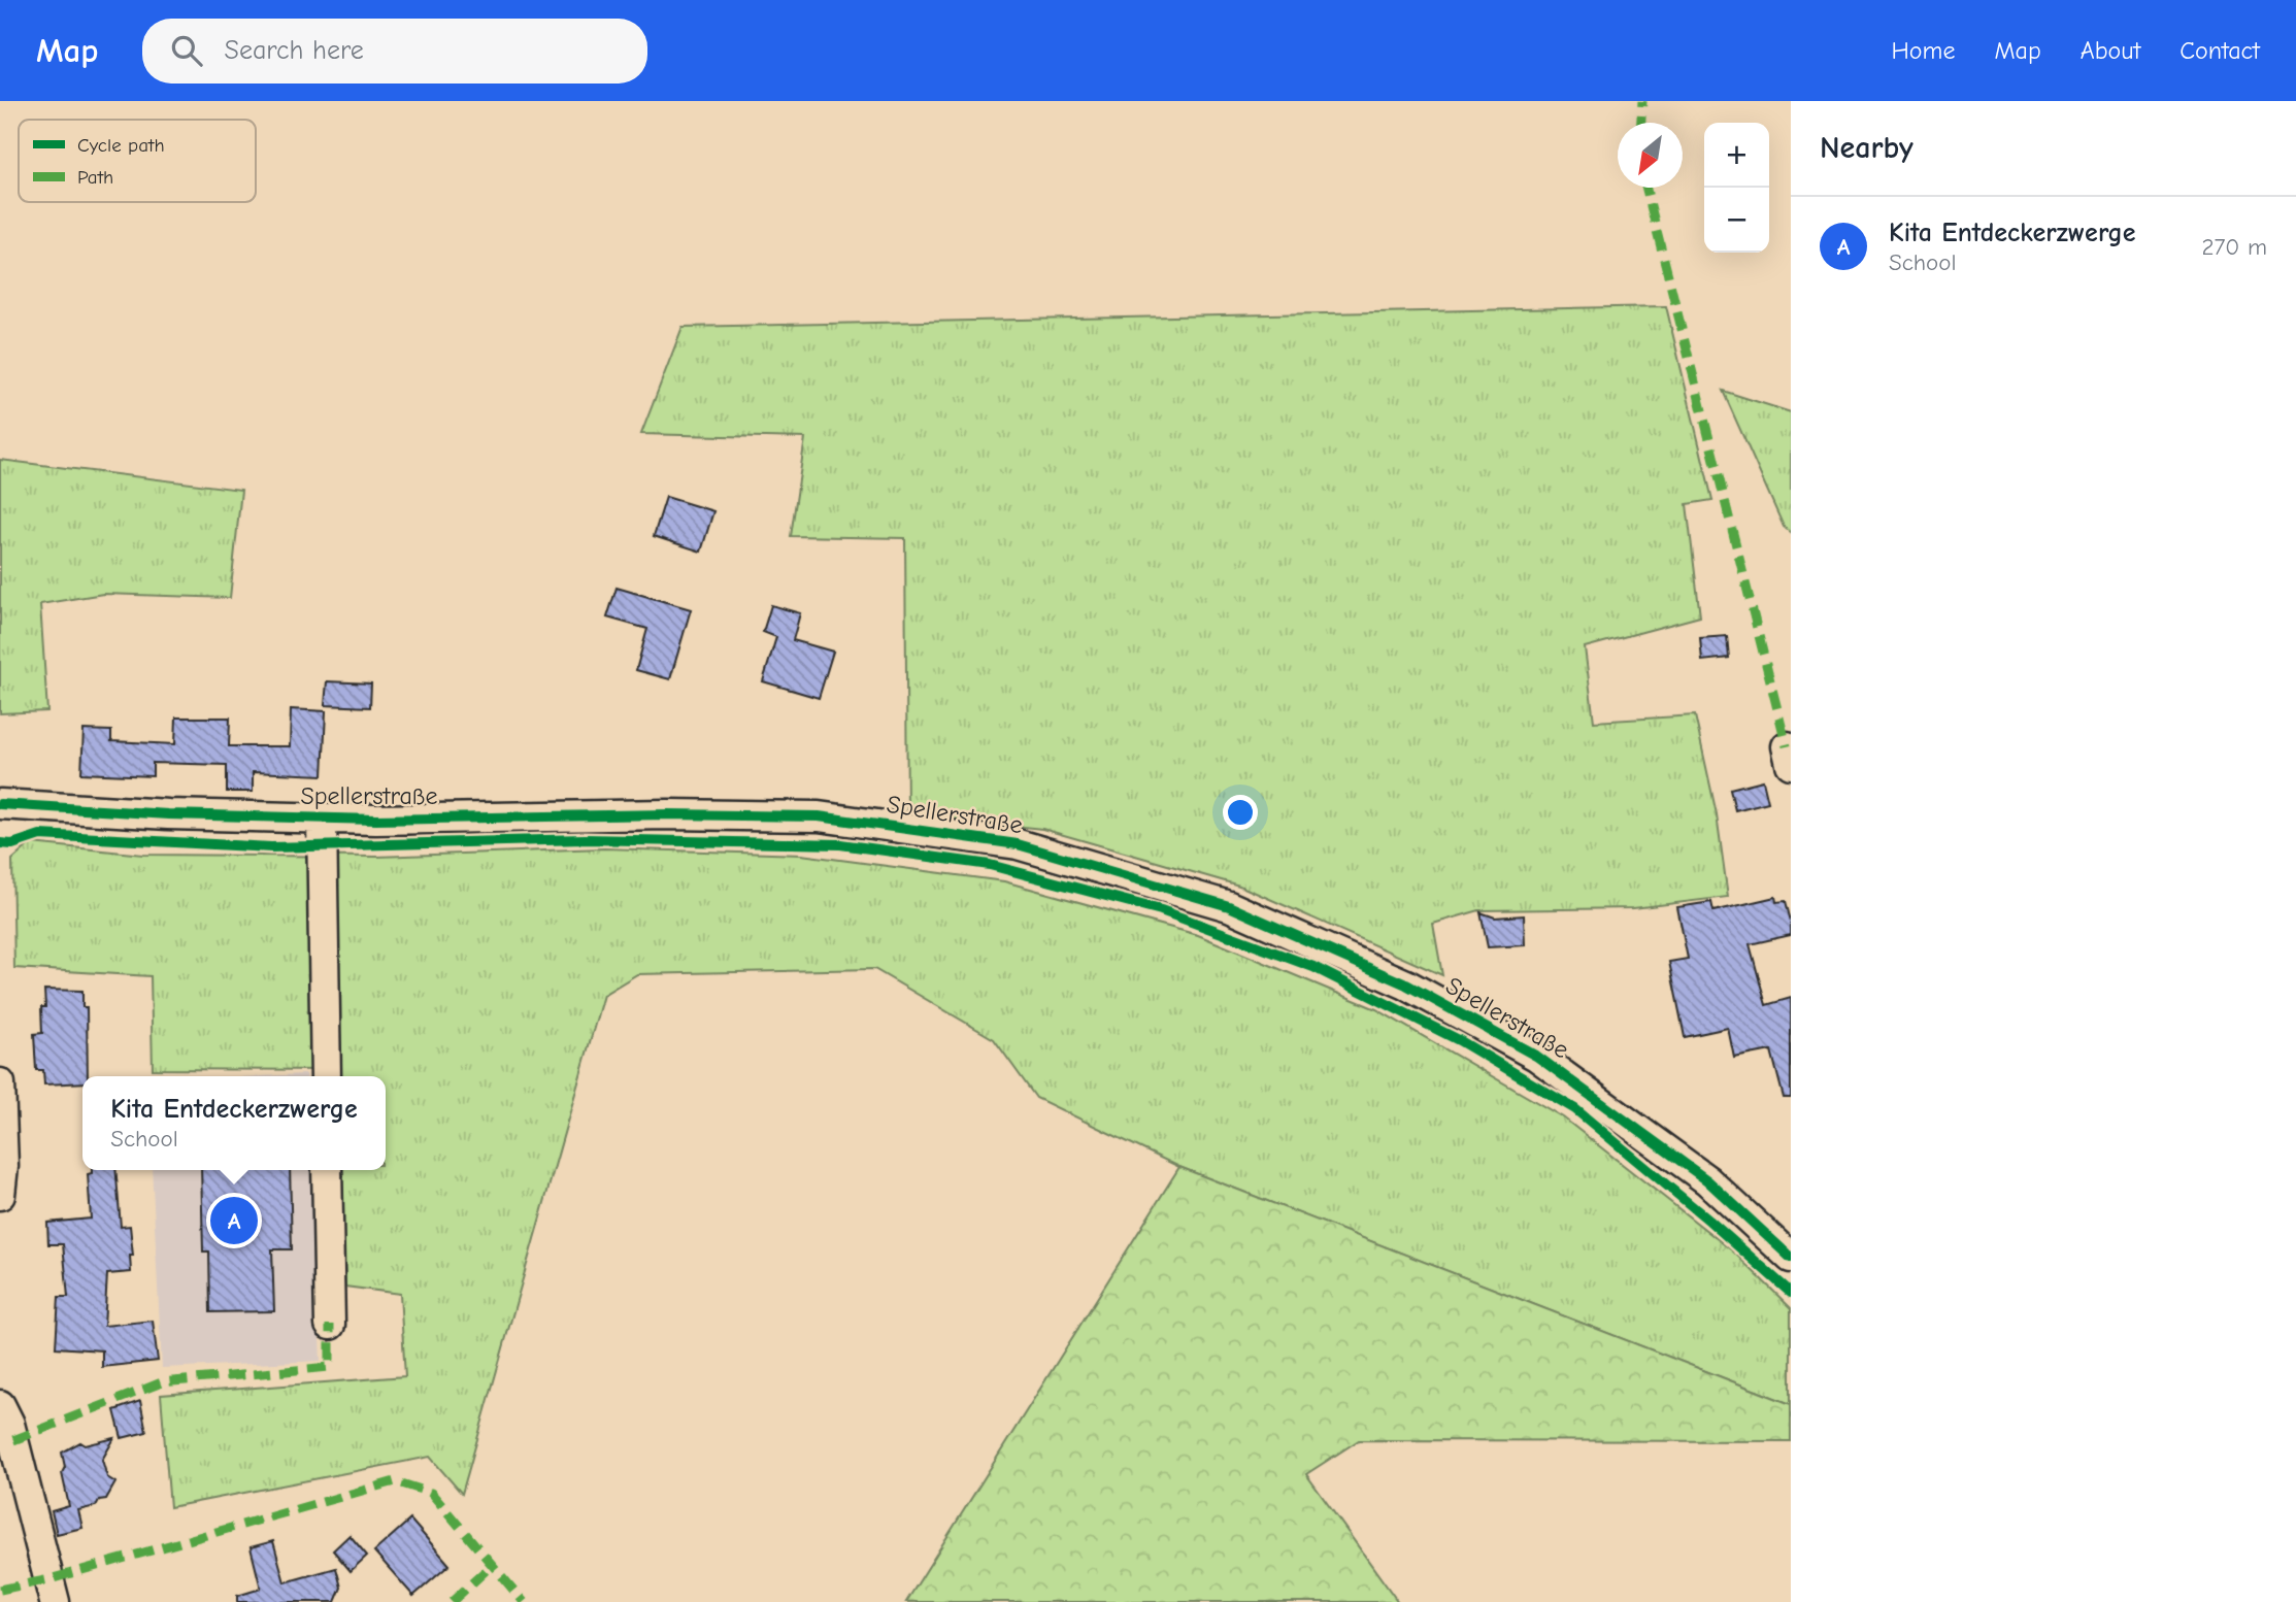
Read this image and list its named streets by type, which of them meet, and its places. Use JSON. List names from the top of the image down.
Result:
{
  "streets": {
    "street": ["Spellerstraße"]
  },
  "legend": ["Cycle path", "Path"],
  "north": "bottom left",
  "page": {
    "header": "Map",
    "search": "Search here",
    "nav": [
      "Home",
      "Map",
      "About",
      "Contact"
    ],
    "heading": "Nearby",
    "map_buttons": ["+", "−"],
    "list": [
      {
        "mark": "A",
        "name": "Kita Entdeckerzwerge",
        "note": "School",
        "value": "270 m"
      }
    ],
    "popup": ["Kita Entdeckerzwerge", "School"],
    "pins": "A"
  }
}
